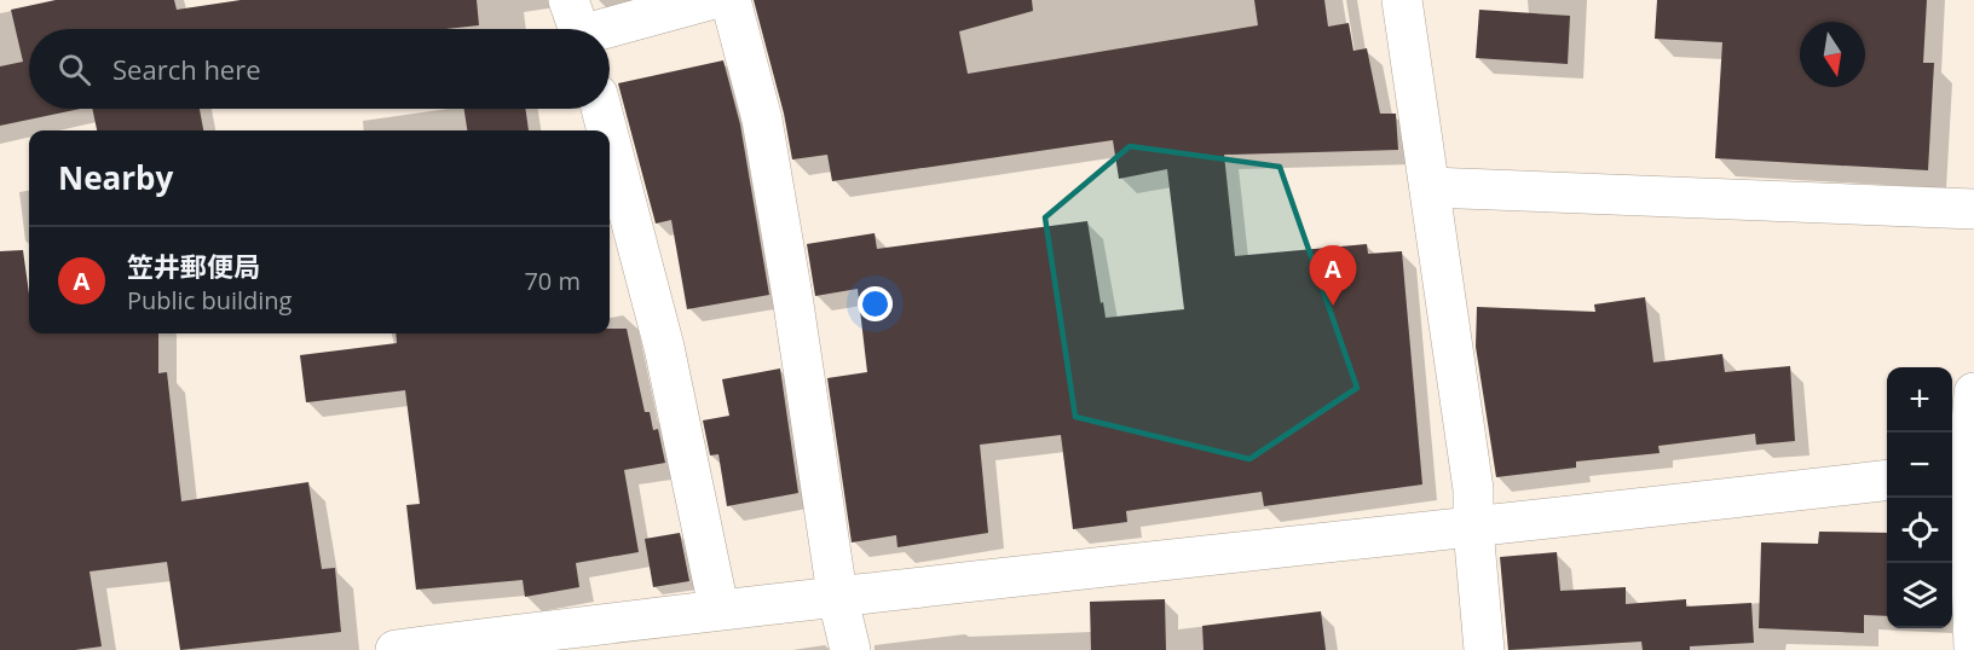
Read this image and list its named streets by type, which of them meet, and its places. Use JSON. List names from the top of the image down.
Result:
{
  "north": "bottom",
  "page": {
    "search": "Search here",
    "heading": "Nearby",
    "list": [
      {
        "mark": "A",
        "name": "笠井郵便局",
        "note": "Public building",
        "value": "70 m"
      }
    ],
    "pins": "A",
    "map_buttons": ["+", "−"]
  }
}
